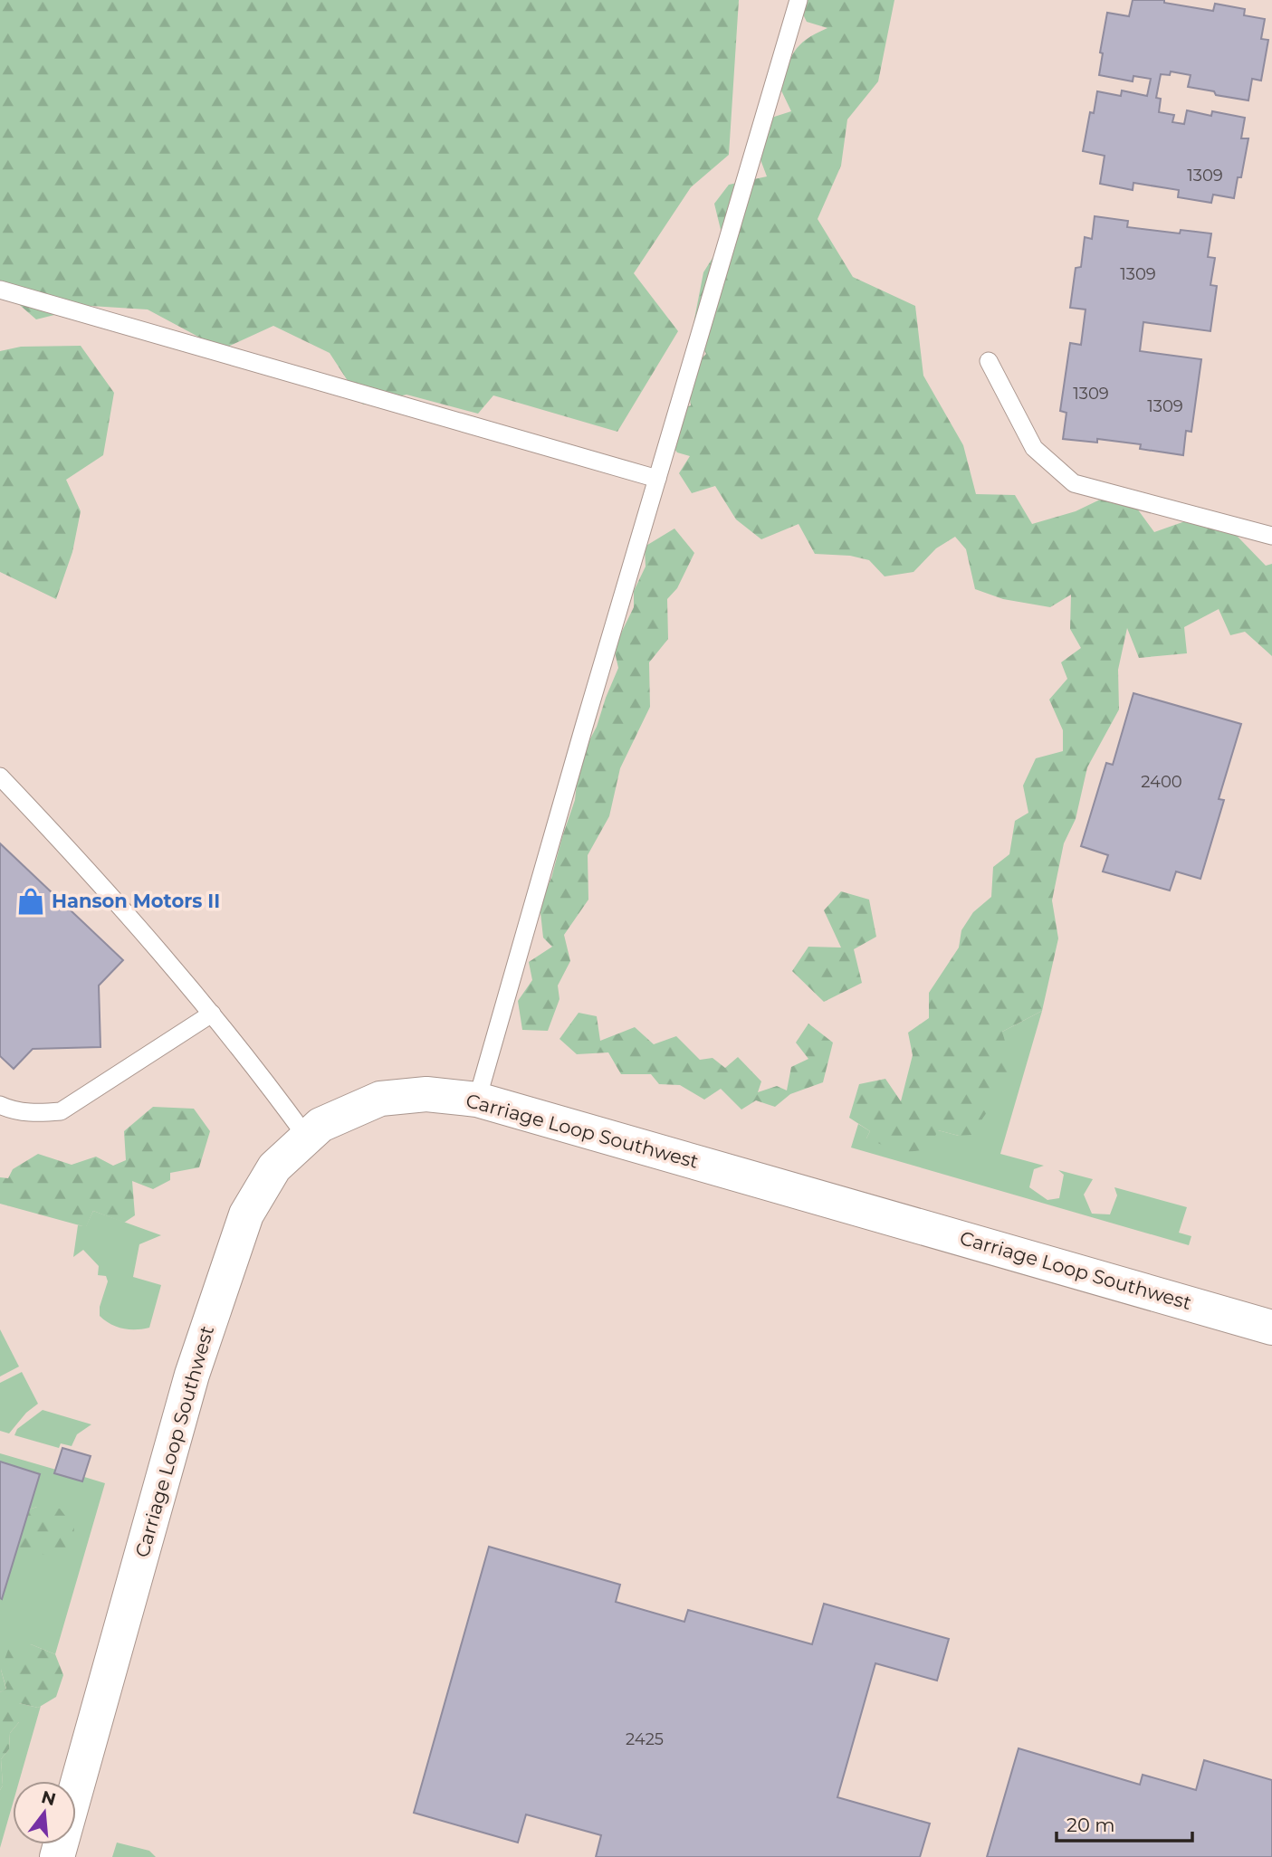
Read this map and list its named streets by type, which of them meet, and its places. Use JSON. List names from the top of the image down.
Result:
{
  "streets": {
    "street": ["Carriage Loop Southwest"]
  },
  "places": {
    "shop": ["Hanson Motors II"]
  },
  "house_numbers": [
    "1309",
    "1309",
    "1309",
    "1309",
    "2400",
    "2425"
  ],
  "scale_bar": "20 m",
  "north": "top"
}
